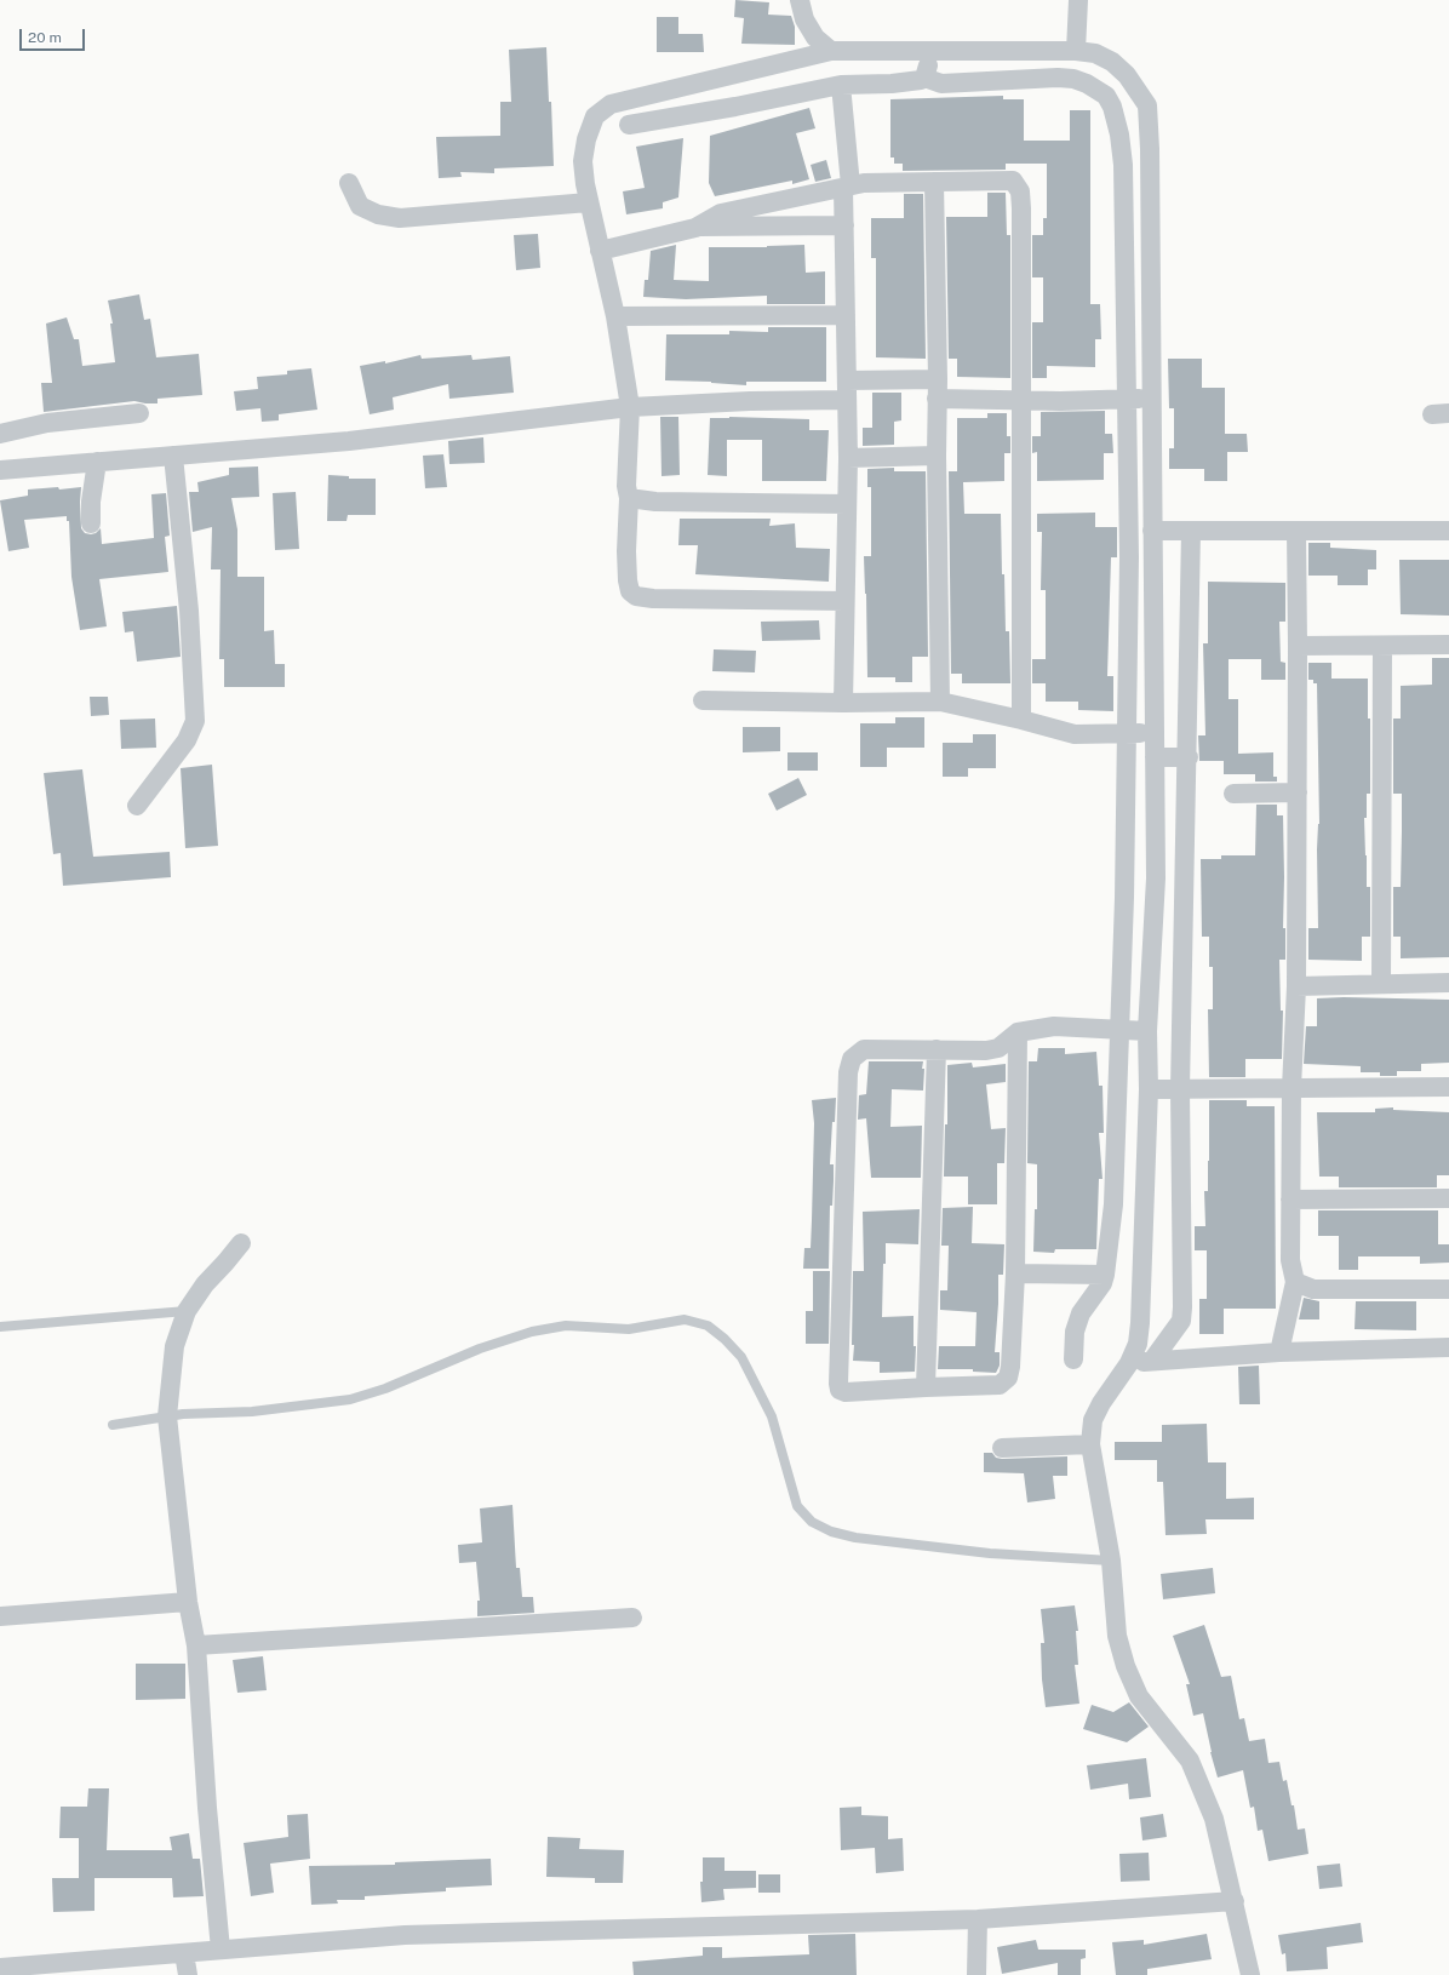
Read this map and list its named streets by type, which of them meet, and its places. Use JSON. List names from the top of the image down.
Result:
{
  "scale_bar": "20 m"
}
